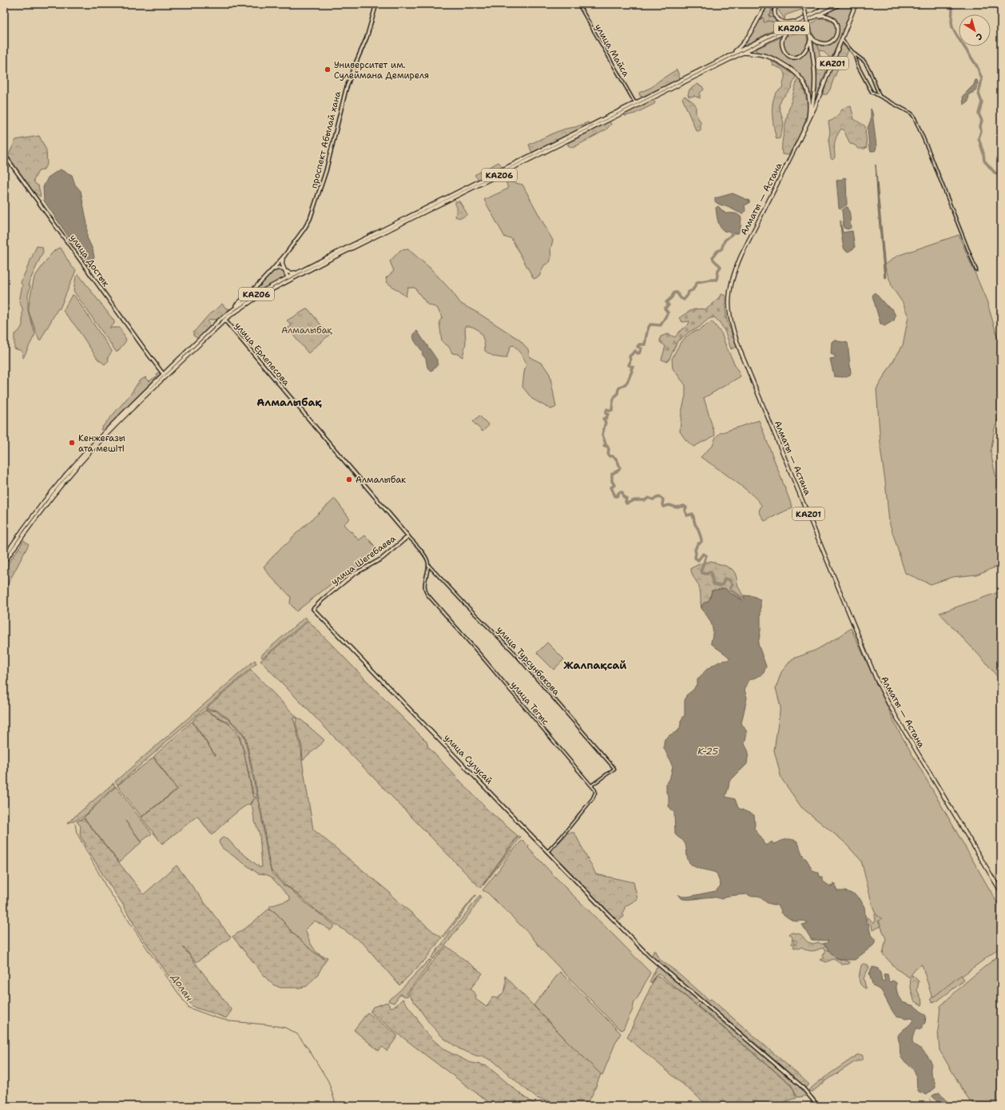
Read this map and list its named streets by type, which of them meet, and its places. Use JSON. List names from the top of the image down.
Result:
{
  "streets": {
    "highway": ["KАZ06", "KАZ01", "Алматы — Астана"],
    "main road": [
      "проспект Абылай хана",
      "улица Достык",
      "улица Ерлепесова",
      "улица Шегебаева",
      "улица Сулусай"
    ],
    "street": ["улица Майса", "улица Турсунбекова", "улица Тегыс"]
  },
  "crossings": [
    ["KАZ06", "улица Майса"],
    ["KАZ06", "KАZ01"],
    ["KАZ06", "улица Достык"],
    ["KАZ06", "улица Ерлепесова"],
    ["KАZ01", "Алматы — Астана"],
    ["улица Ерлепесова", "улица Шегебаева"],
    ["улица Ерлепесова", "улица Тегыс"],
    ["улица Шегебаева", "улица Сулусай"],
    ["улица Турсунбекова", "улица Тегыс"]
  ],
  "districts": ["Алмалыбақ", "Жалпақсай"],
  "water": ["К-25", "Долан"],
  "parks": ["Алмалыбақ"],
  "places": ["Университет им. Сулеймана Демиреля", "Кенжеғазы ата мешіті", "Алмалыбак"],
  "north": "bottom right"
}
